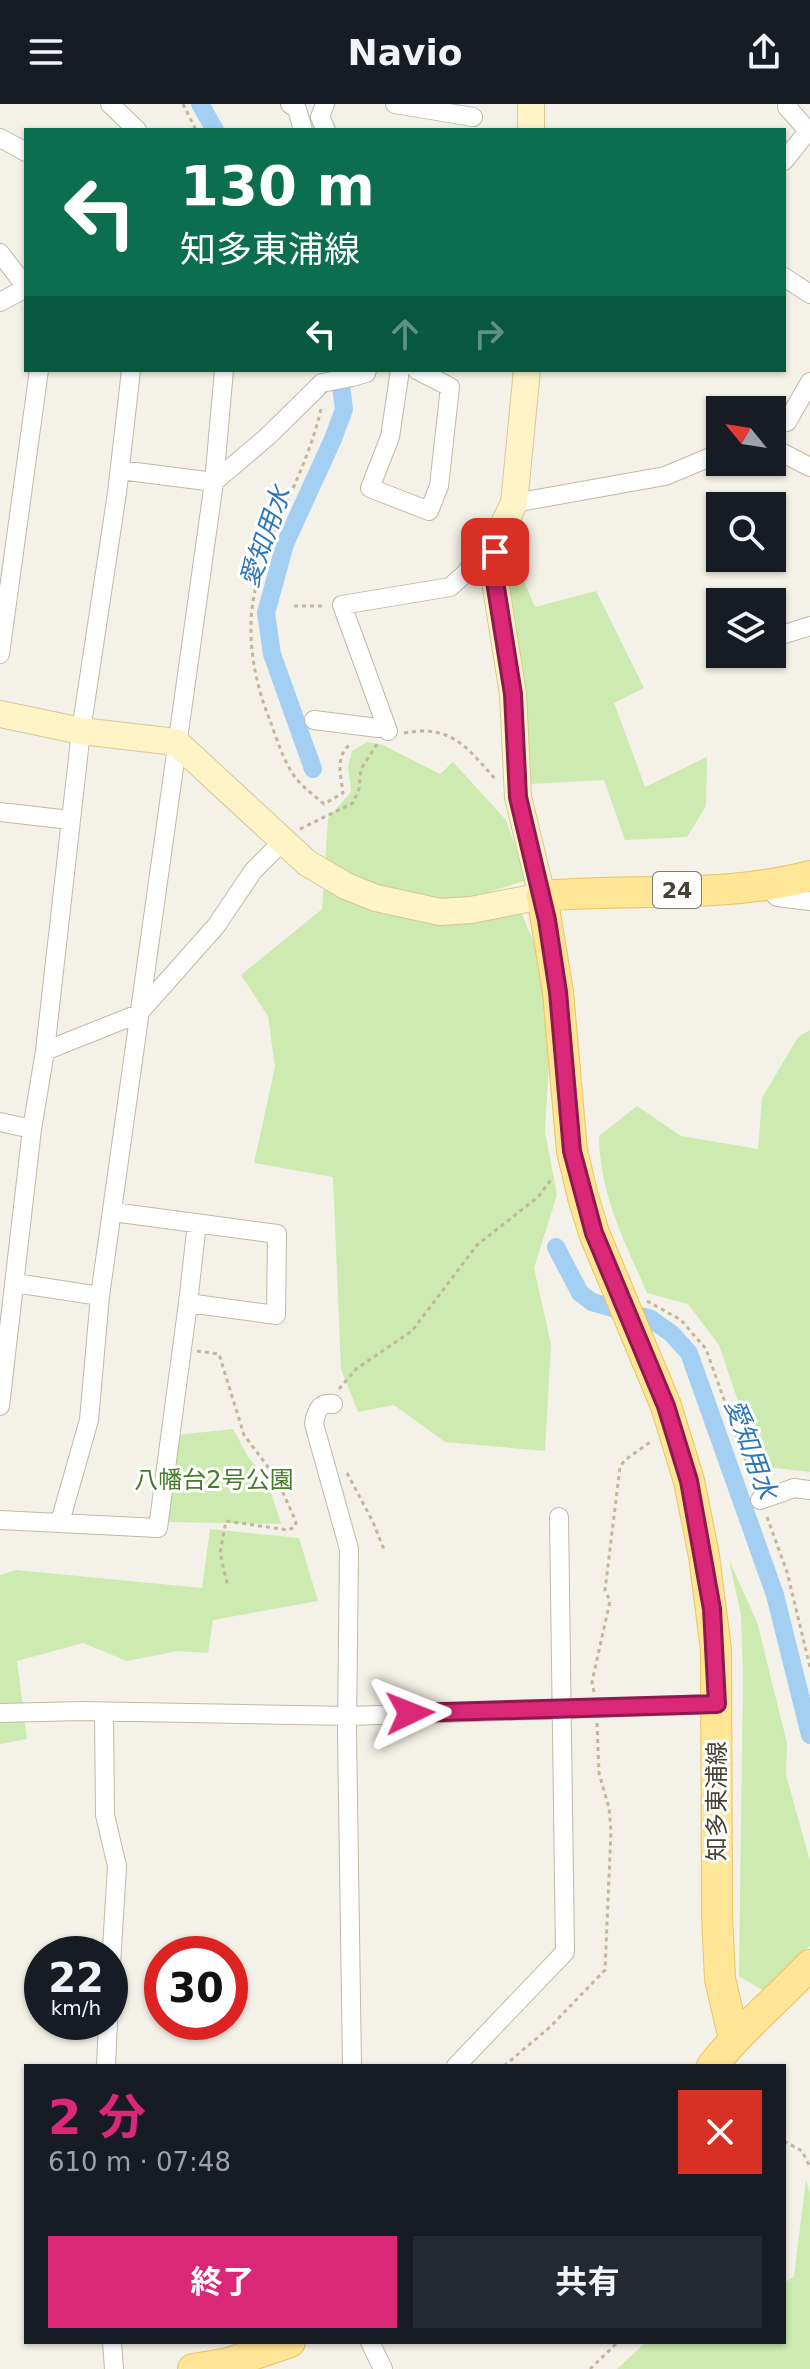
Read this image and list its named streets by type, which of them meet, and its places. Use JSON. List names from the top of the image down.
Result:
{
  "streets": {
    "main road": ["24", "知多東浦線"]
  },
  "crossings": [
    ["24", "知多東浦線"]
  ],
  "water": ["愛知用水"],
  "parks": ["八幡台2号公園"],
  "north": "top left",
  "page": {
    "header": "Navio",
    "turn": ["130 m", "知多東浦線"],
    "speed": "22 km/h",
    "limit": "30",
    "heading": ["2 分", "610 m · 07:48"],
    "buttons": ["終了", "共有"]
  }
}
